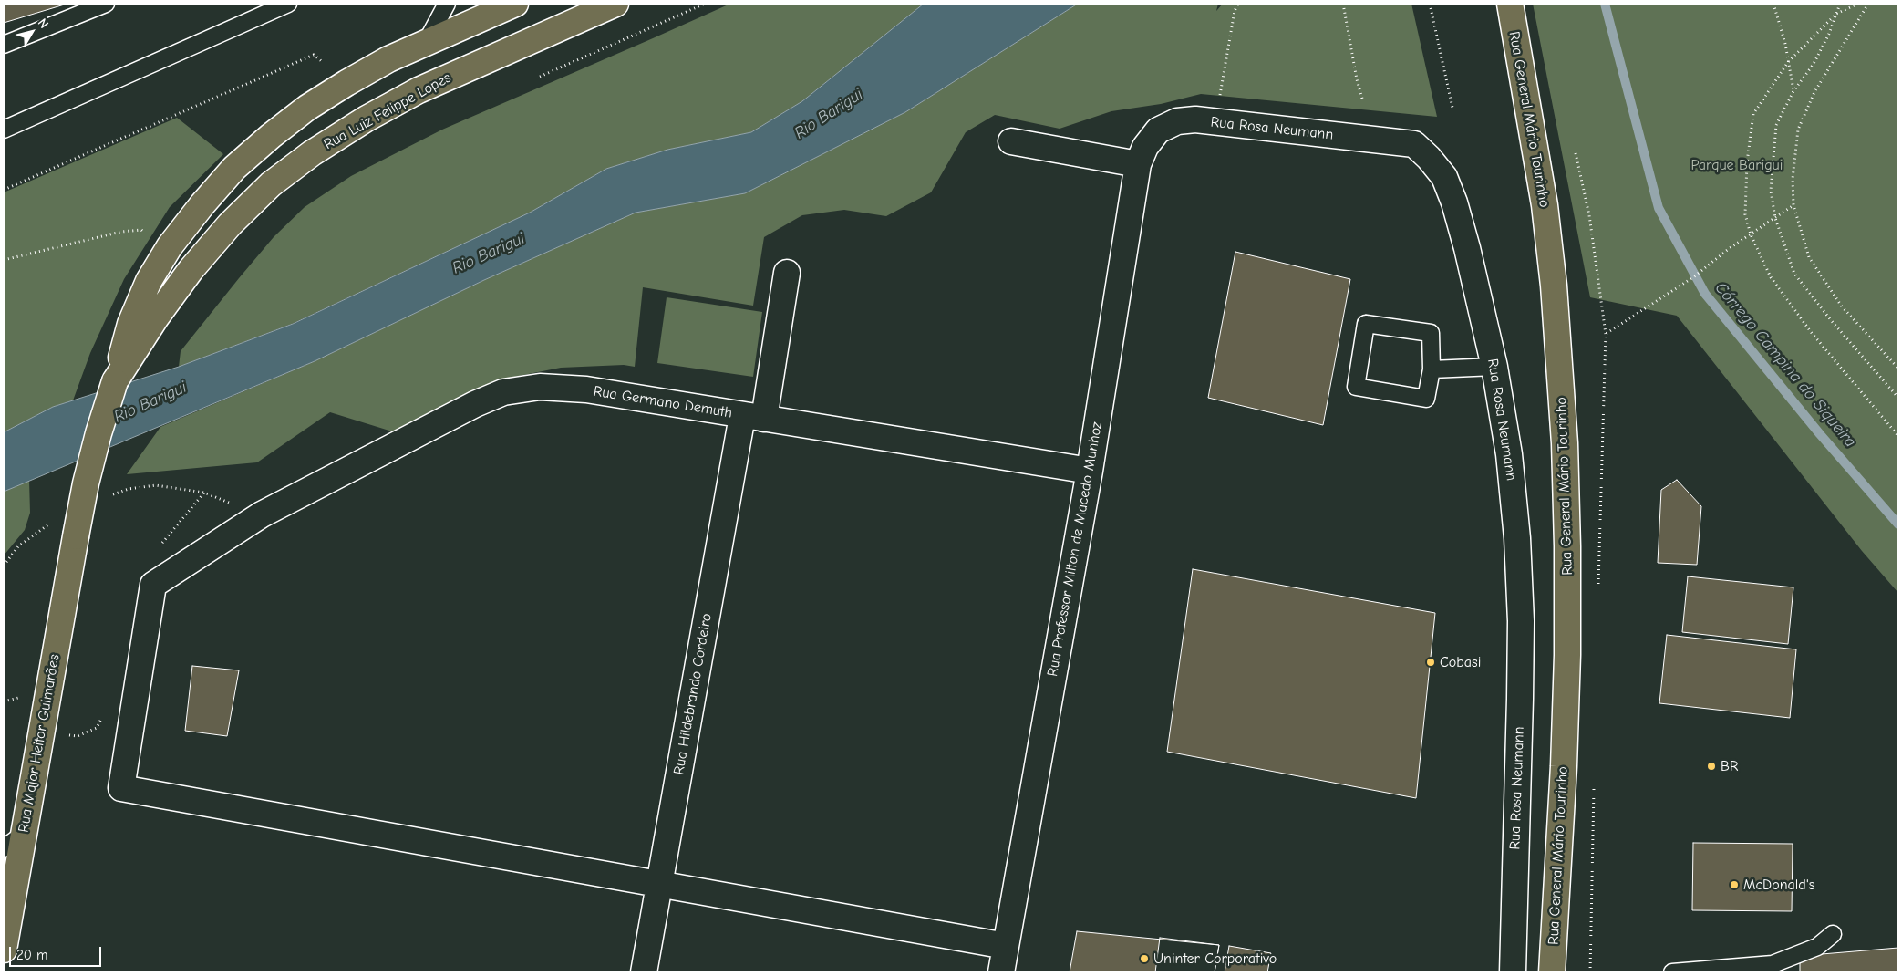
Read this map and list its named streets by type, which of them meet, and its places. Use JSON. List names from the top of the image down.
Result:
{
  "streets": {
    "main road": ["Rua Luiz Felippe Lopes", "Rua General Mário Tourinho", "Rua Major Heitor Guimarães"],
    "street": [
      "Rua Rosa Neumann",
      "Rua Germano Demuth",
      "Rua Professor Milton de Macedo Munhoz",
      "Rua Hildebrando Cordeiro"
    ]
  },
  "crossings": [
    ["Rua Luiz Felippe Lopes", "Rua Major Heitor Guimarães"],
    ["Rua Rosa Neumann", "Rua Professor Milton de Macedo Munhoz"],
    ["Rua Germano Demuth", "Rua Professor Milton de Macedo Munhoz"],
    ["Rua Germano Demuth", "Rua Hildebrando Cordeiro"]
  ],
  "water": ["Rio Barigui", "Córrego Campina do Siqueira"],
  "parks": ["Parque Barigui"],
  "places": [
    "Cobasi",
    "BR",
    "McDonald's",
    "Uninter Corporativo"
  ],
  "scale_bar": "20 m",
  "north": "top right"
}
